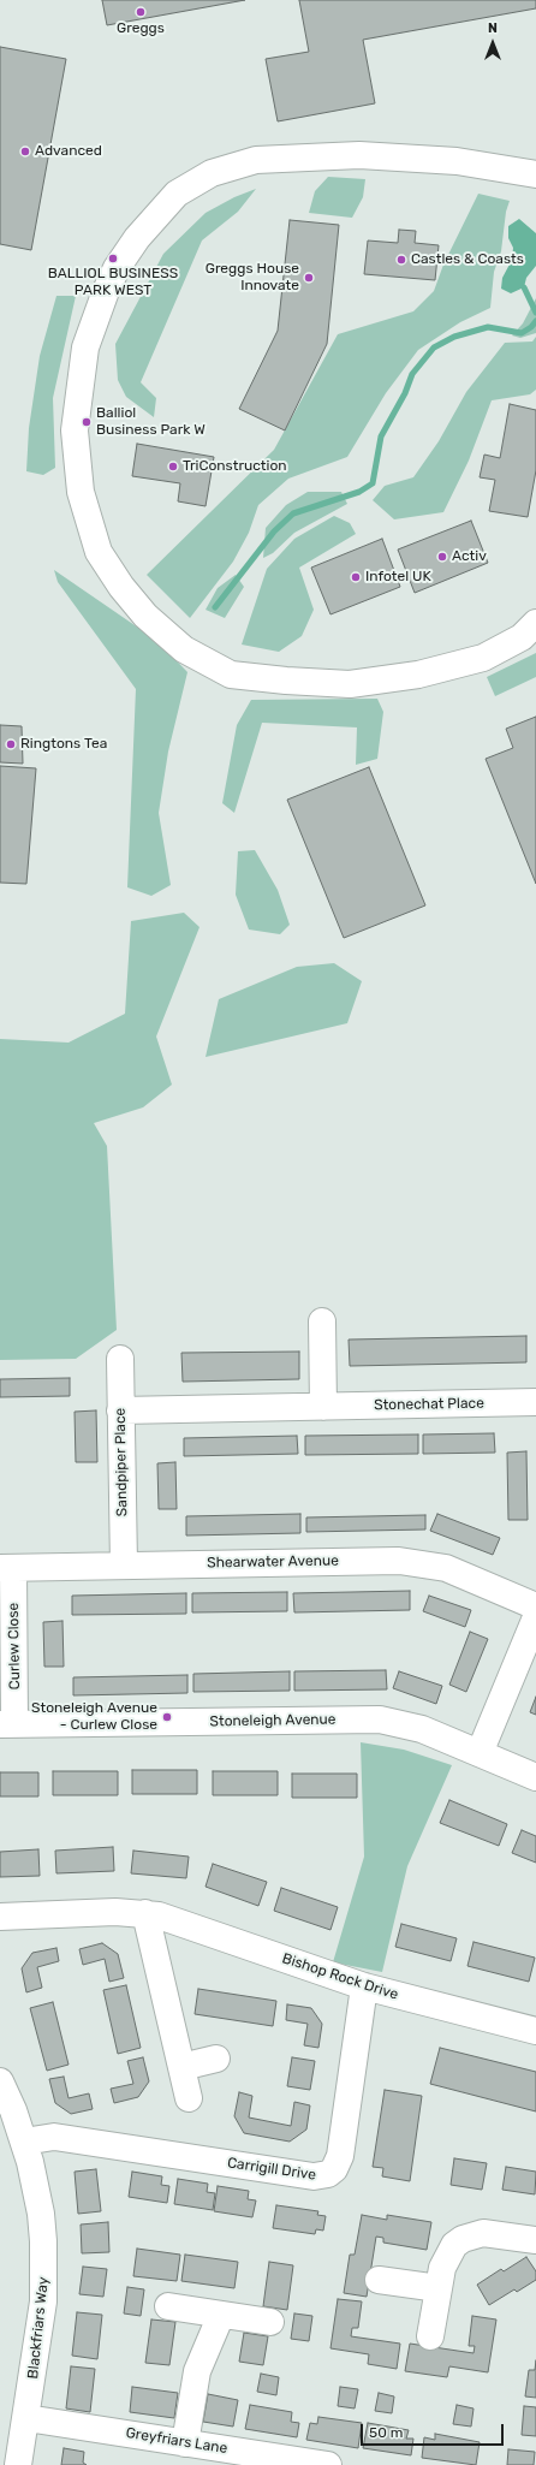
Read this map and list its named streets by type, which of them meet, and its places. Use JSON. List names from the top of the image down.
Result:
{
  "streets": {
    "street": [
      "Stonechat Place",
      "Sandpiper Place",
      "Shearwater Avenue",
      "Curlew Close",
      "Stoneleigh Avenue",
      "Bishop Rock Drive",
      "Carrigill Drive",
      "Blackfriars Way",
      "Greyfriars Lane"
    ]
  },
  "crossings": [
    ["Stonechat Place", "Sandpiper Place"],
    ["Sandpiper Place", "Shearwater Avenue"],
    ["Shearwater Avenue", "Curlew Close"],
    ["Curlew Close", "Stoneleigh Avenue"],
    ["Bishop Rock Drive", "Carrigill Drive"],
    ["Carrigill Drive", "Blackfriars Way"],
    ["Blackfriars Way", "Greyfriars Lane"]
  ],
  "places": [
    "Greggs",
    "Advanced",
    "BALLIOL BUSINESS PARK WEST",
    "Castles & Coasts",
    "Greggs House Innovate",
    "Balliol Business Park W",
    "TriConstruction",
    "Activ",
    "Infotel UK",
    "Ringtons Tea",
    "Stoneleigh Avenue - Curlew Close"
  ],
  "scale_bar": "50 m",
  "north": "top"
}
